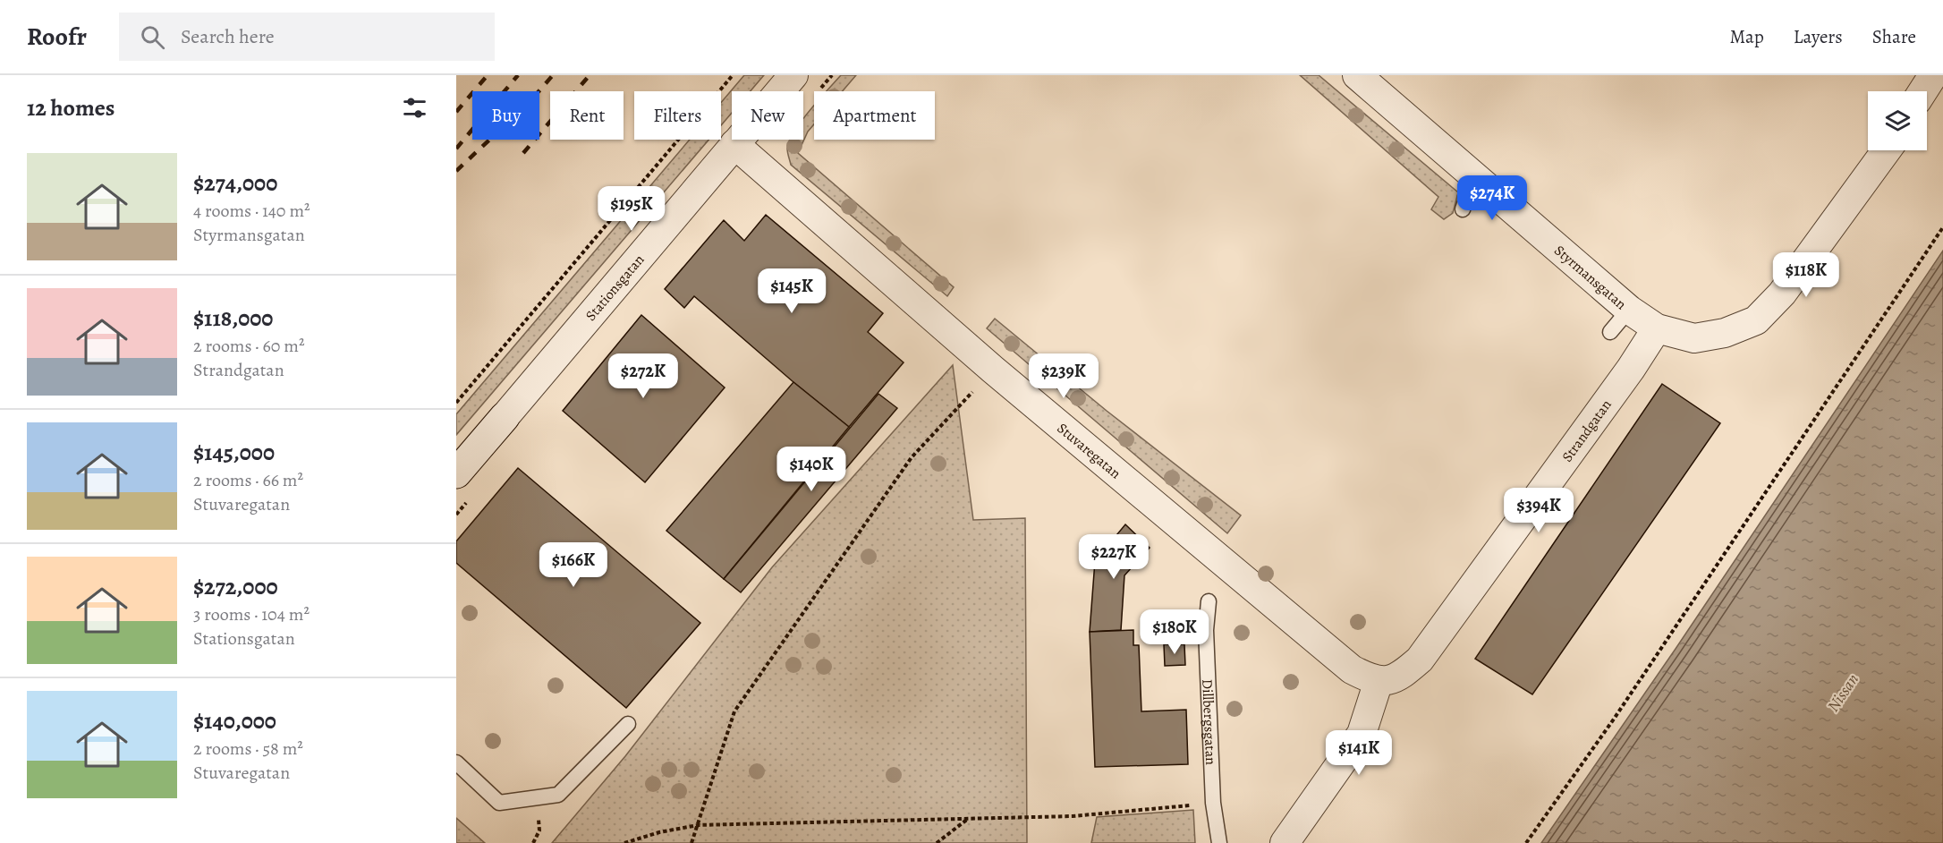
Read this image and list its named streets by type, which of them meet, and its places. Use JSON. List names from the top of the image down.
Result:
{
  "streets": {
    "street": [
      "Styrmansgatan",
      "Stationsgatan",
      "Strandgatan",
      "Stuvaregatan"
    ],
    "lane": ["Dillbergsgatan"]
  },
  "crossings": [
    ["Styrmansgatan", "Strandgatan"],
    ["Stationsgatan", "Stuvaregatan"],
    ["Strandgatan", "Stuvaregatan"]
  ],
  "water": ["Nissan"],
  "page": {
    "header": "Roofr",
    "search": "Search here",
    "nav": ["Map", "Layers", "Share"],
    "heading": "12 homes",
    "chip": [
      "Buy",
      "Rent",
      "Filters",
      "New",
      "Apartment"
    ],
    "list": [
      {
        "name": "$274,000",
        "note": "4 rooms · 140 m² · Styrmansgatan"
      },
      {
        "name": "$118,000",
        "note": "2 rooms · 60 m² · Strandgatan"
      },
      {
        "name": "$145,000",
        "note": "2 rooms · 66 m² · Stuvaregatan"
      },
      {
        "name": "$272,000",
        "note": "3 rooms · 104 m² · Stationsgatan"
      },
      {
        "name": "$140,000",
        "note": "2 rooms · 58 m² · Stuvaregatan"
      }
    ],
    "price": [
      "$274K",
      "$195K",
      "$118K",
      "$145K",
      "$272K",
      "$239K",
      "$140K",
      "$394K",
      "$227K",
      "$166K",
      "$180K",
      "$141K"
    ]
  }
}
